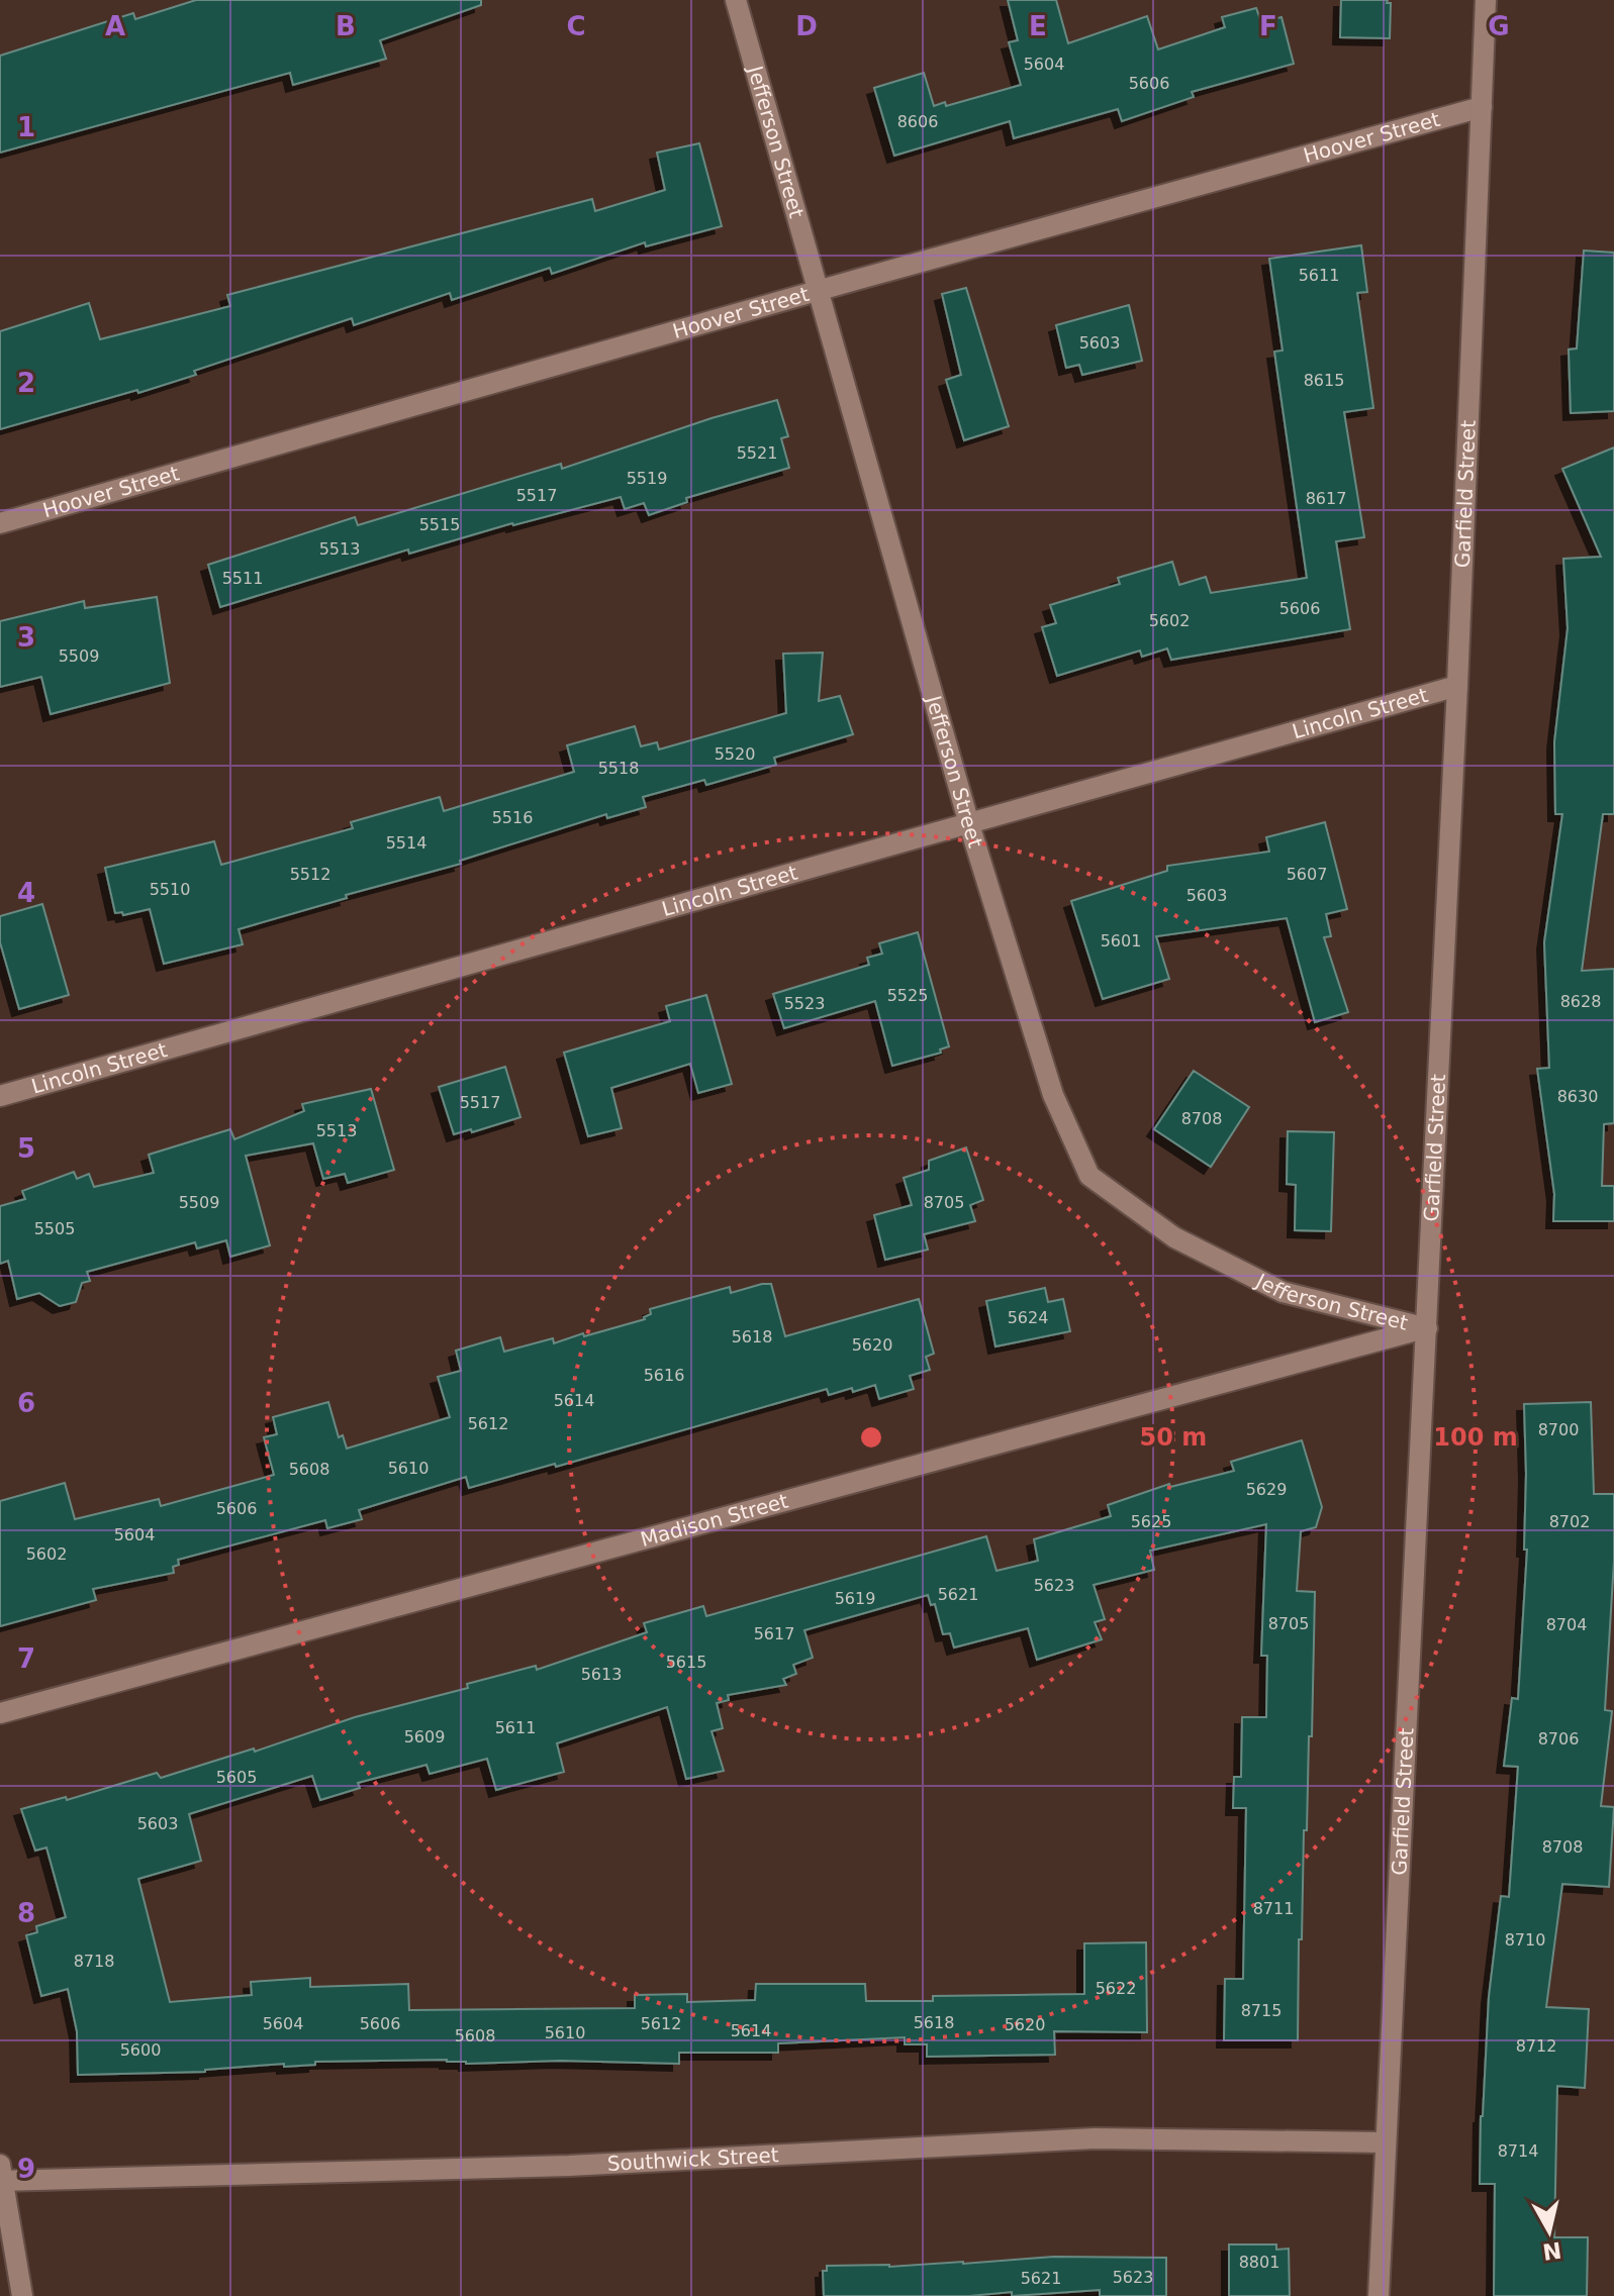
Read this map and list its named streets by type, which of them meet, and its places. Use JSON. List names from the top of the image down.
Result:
{
  "streets": {
    "street": [
      "Hoover Street",
      "Jefferson Street",
      "Garfield Street",
      "Lincoln Street",
      "Madison Street",
      "Southwick Street"
    ]
  },
  "crossings": [
    ["Hoover Street", "Jefferson Street"],
    ["Hoover Street", "Garfield Street"],
    ["Jefferson Street", "Garfield Street"],
    ["Jefferson Street", "Lincoln Street"],
    ["Jefferson Street", "Madison Street"],
    ["Garfield Street", "Lincoln Street"],
    ["Garfield Street", "Madison Street"],
    ["Garfield Street", "Southwick Street"]
  ],
  "house_numbers": [
    "5604",
    "5606",
    "8606",
    "5611",
    "5603",
    "8615",
    "5521",
    "5519",
    "5517",
    "8617",
    "5515",
    "5513",
    "5511",
    "5606",
    "5602",
    "5509",
    "5520",
    "5518",
    "5516",
    "5514",
    "5512",
    "5607",
    "5510",
    "5603",
    "5601",
    "5525",
    "8628",
    "5523",
    "8630",
    "5517",
    "8708",
    "5513",
    "5509",
    "8705",
    "5505",
    "5624",
    "5618",
    "5620",
    "5616",
    "5614",
    "5612",
    "8700",
    "5610",
    "5608",
    "5629",
    "5606",
    "5625",
    "8702",
    "5604",
    "5602",
    "5623",
    "5621",
    "5619",
    "8705",
    "8704",
    "5617",
    "5615",
    "5613",
    "5611",
    "5609",
    "8706",
    "5605",
    "5603",
    "8708",
    "8711",
    "8710",
    "8718",
    "5622",
    "8715",
    "5618",
    "5604",
    "5606",
    "5612",
    "5620",
    "5614",
    "5610",
    "5608",
    "8712",
    "5600",
    "8714",
    "8801",
    "5623",
    "5621"
  ],
  "north": "bottom",
  "grid": {
    "columns": [
      "A",
      "B",
      "C",
      "D",
      "E",
      "F",
      "G"
    ],
    "rows": [
      "1",
      "2",
      "3",
      "4",
      "5",
      "6",
      "7",
      "8",
      "9"
    ]
  },
  "rings": ["50 m", "100 m"]
}
